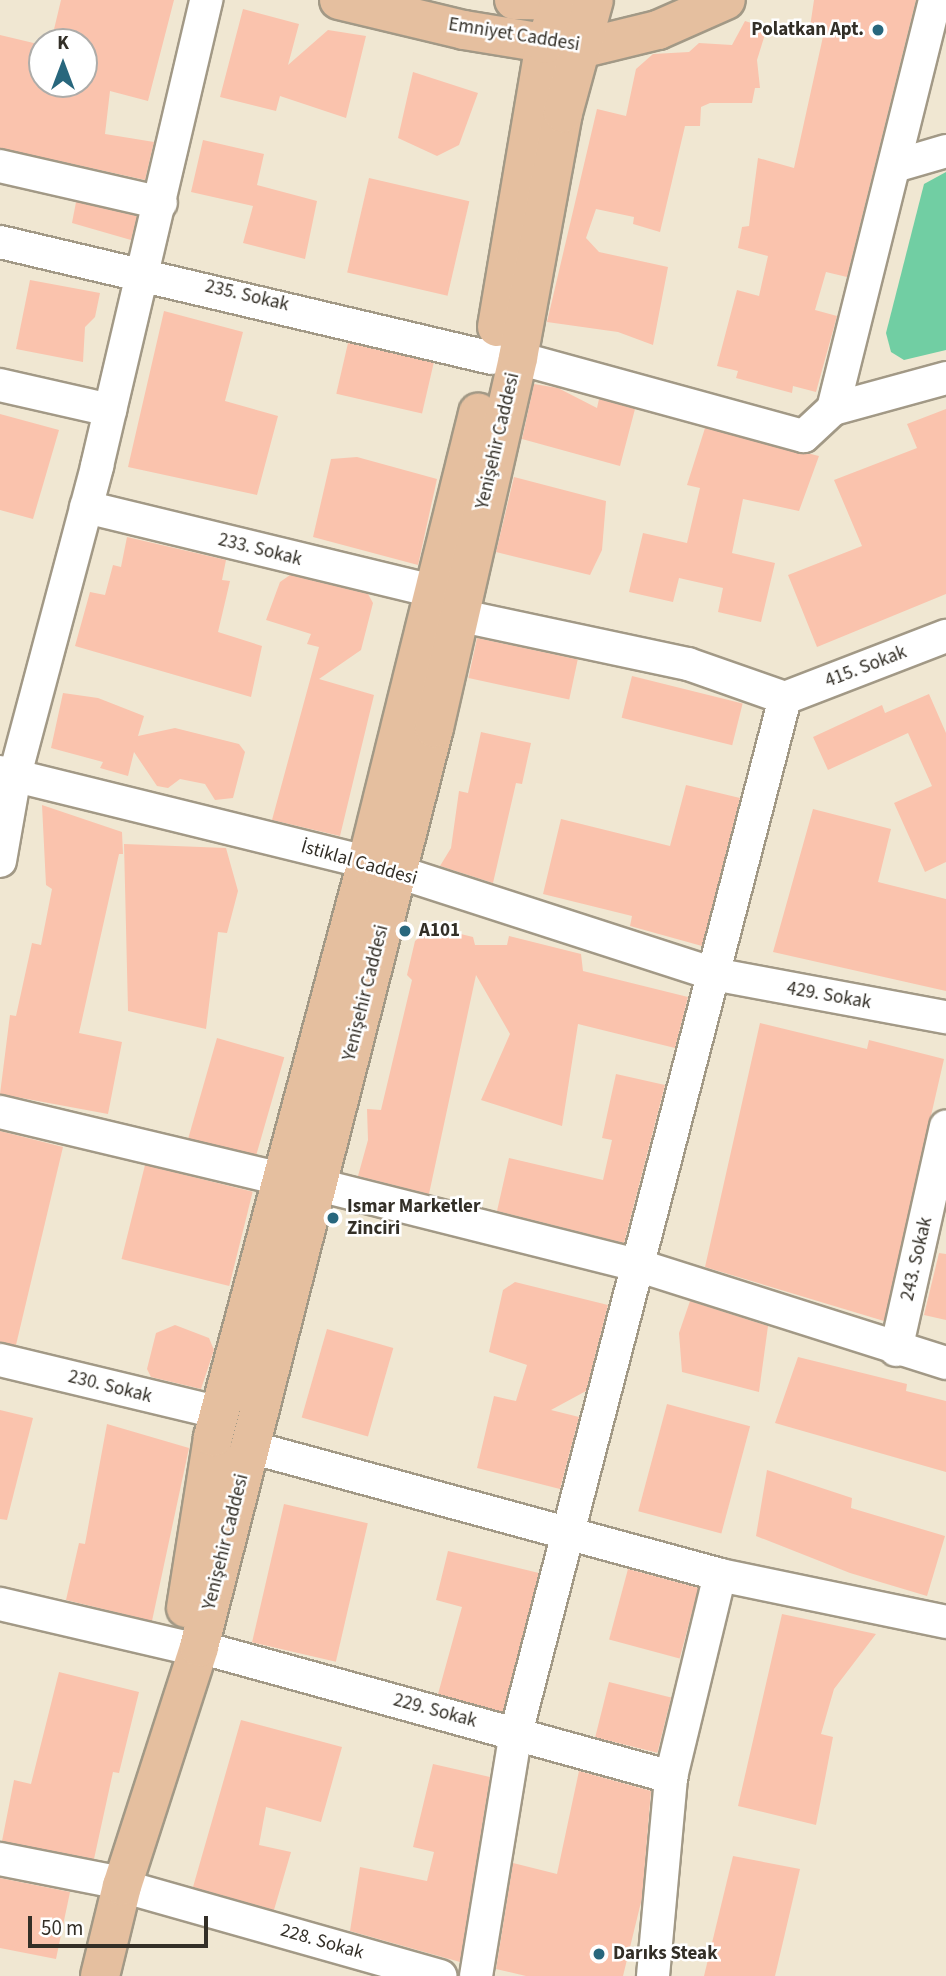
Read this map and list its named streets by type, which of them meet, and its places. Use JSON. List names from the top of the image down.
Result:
{
  "streets": {
    "main road": ["Emniyet Caddesi", "Yenişehir Caddesi"],
    "street": [
      "235. Sokak",
      "233. Sokak",
      "415. Sokak",
      "İstiklal Caddesi",
      "429. Sokak",
      "243. Sokak",
      "230. Sokak",
      "229. Sokak",
      "228. Sokak"
    ]
  },
  "crossings": [
    ["Emniyet Caddesi", "Yenişehir Caddesi"],
    ["235. Sokak", "Yenişehir Caddesi"],
    ["Yenişehir Caddesi", "233. Sokak"],
    ["Yenişehir Caddesi", "İstiklal Caddesi"],
    ["Yenişehir Caddesi", "230. Sokak"],
    ["Yenişehir Caddesi", "229. Sokak"],
    ["Yenişehir Caddesi", "228. Sokak"],
    ["233. Sokak", "415. Sokak"],
    ["İstiklal Caddesi", "429. Sokak"]
  ],
  "places": [
    "Polatkan Apt.",
    "A101",
    "Ismar Marketler Zinciri",
    "Darıks Steak"
  ],
  "scale_bar": "50 m",
  "north": "top"
}
